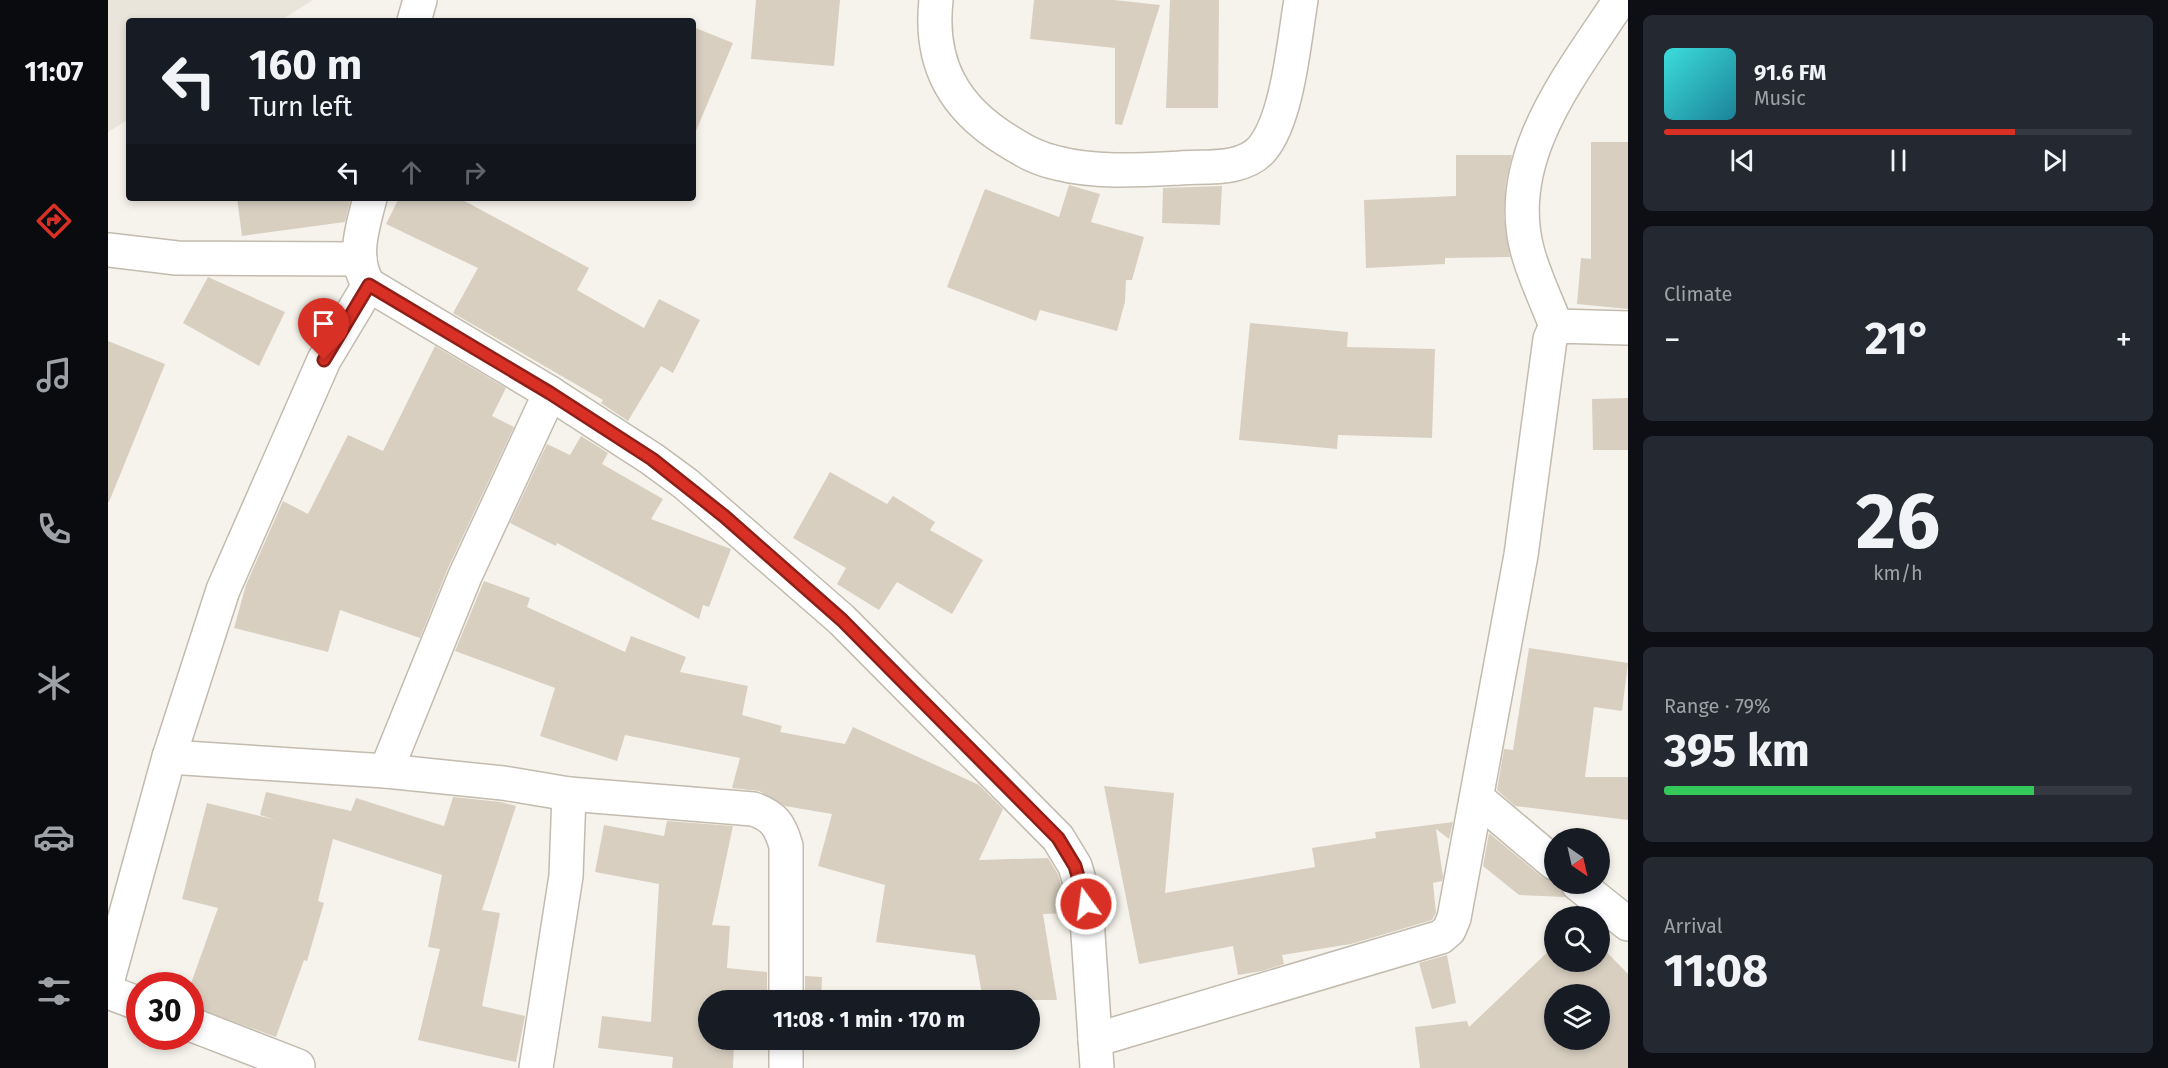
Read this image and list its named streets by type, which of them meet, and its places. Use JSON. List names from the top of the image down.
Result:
{
  "north": "bottom right",
  "page": {
    "tabs": "11:07",
    "turn": ["160 m", "Turn left"],
    "song": ["91.6 FM", "Music"],
    "tile": [
      "Climate",
      ["26", "km/h"],
      ["Range · 79%", "395 km"],
      ["Arrival", "11:08"]
    ],
    "heat": ["−", "21°", "+"],
    "limit": "30",
    "trip": "11:08 · 1 min · 170 m"
  }
}
